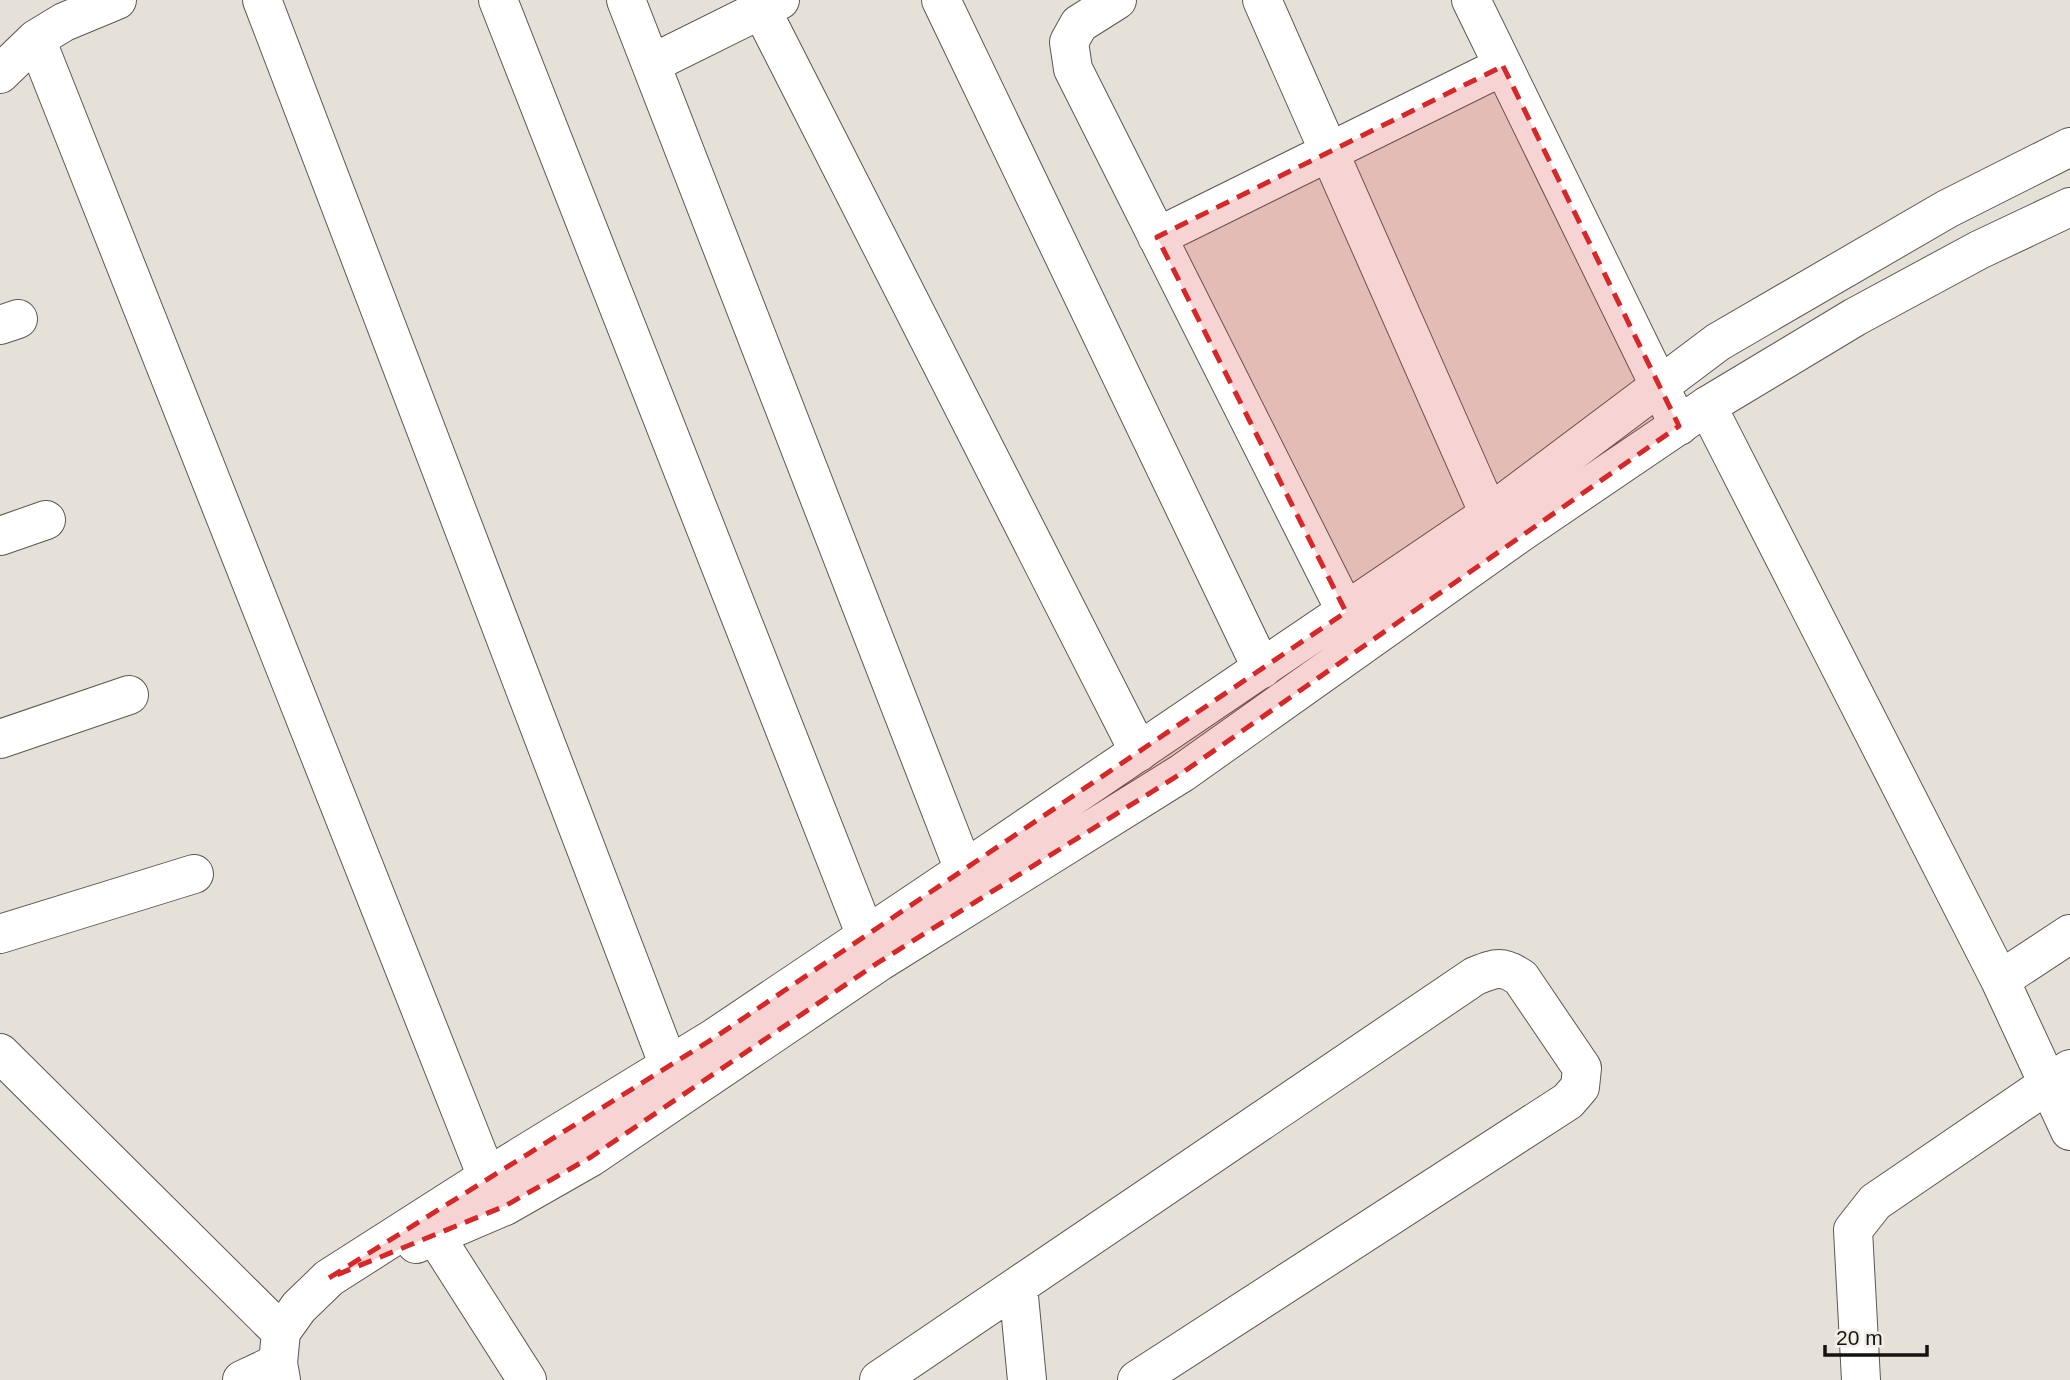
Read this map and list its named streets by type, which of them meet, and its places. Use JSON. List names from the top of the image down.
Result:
{
  "scale_bar": "20 m"
}
